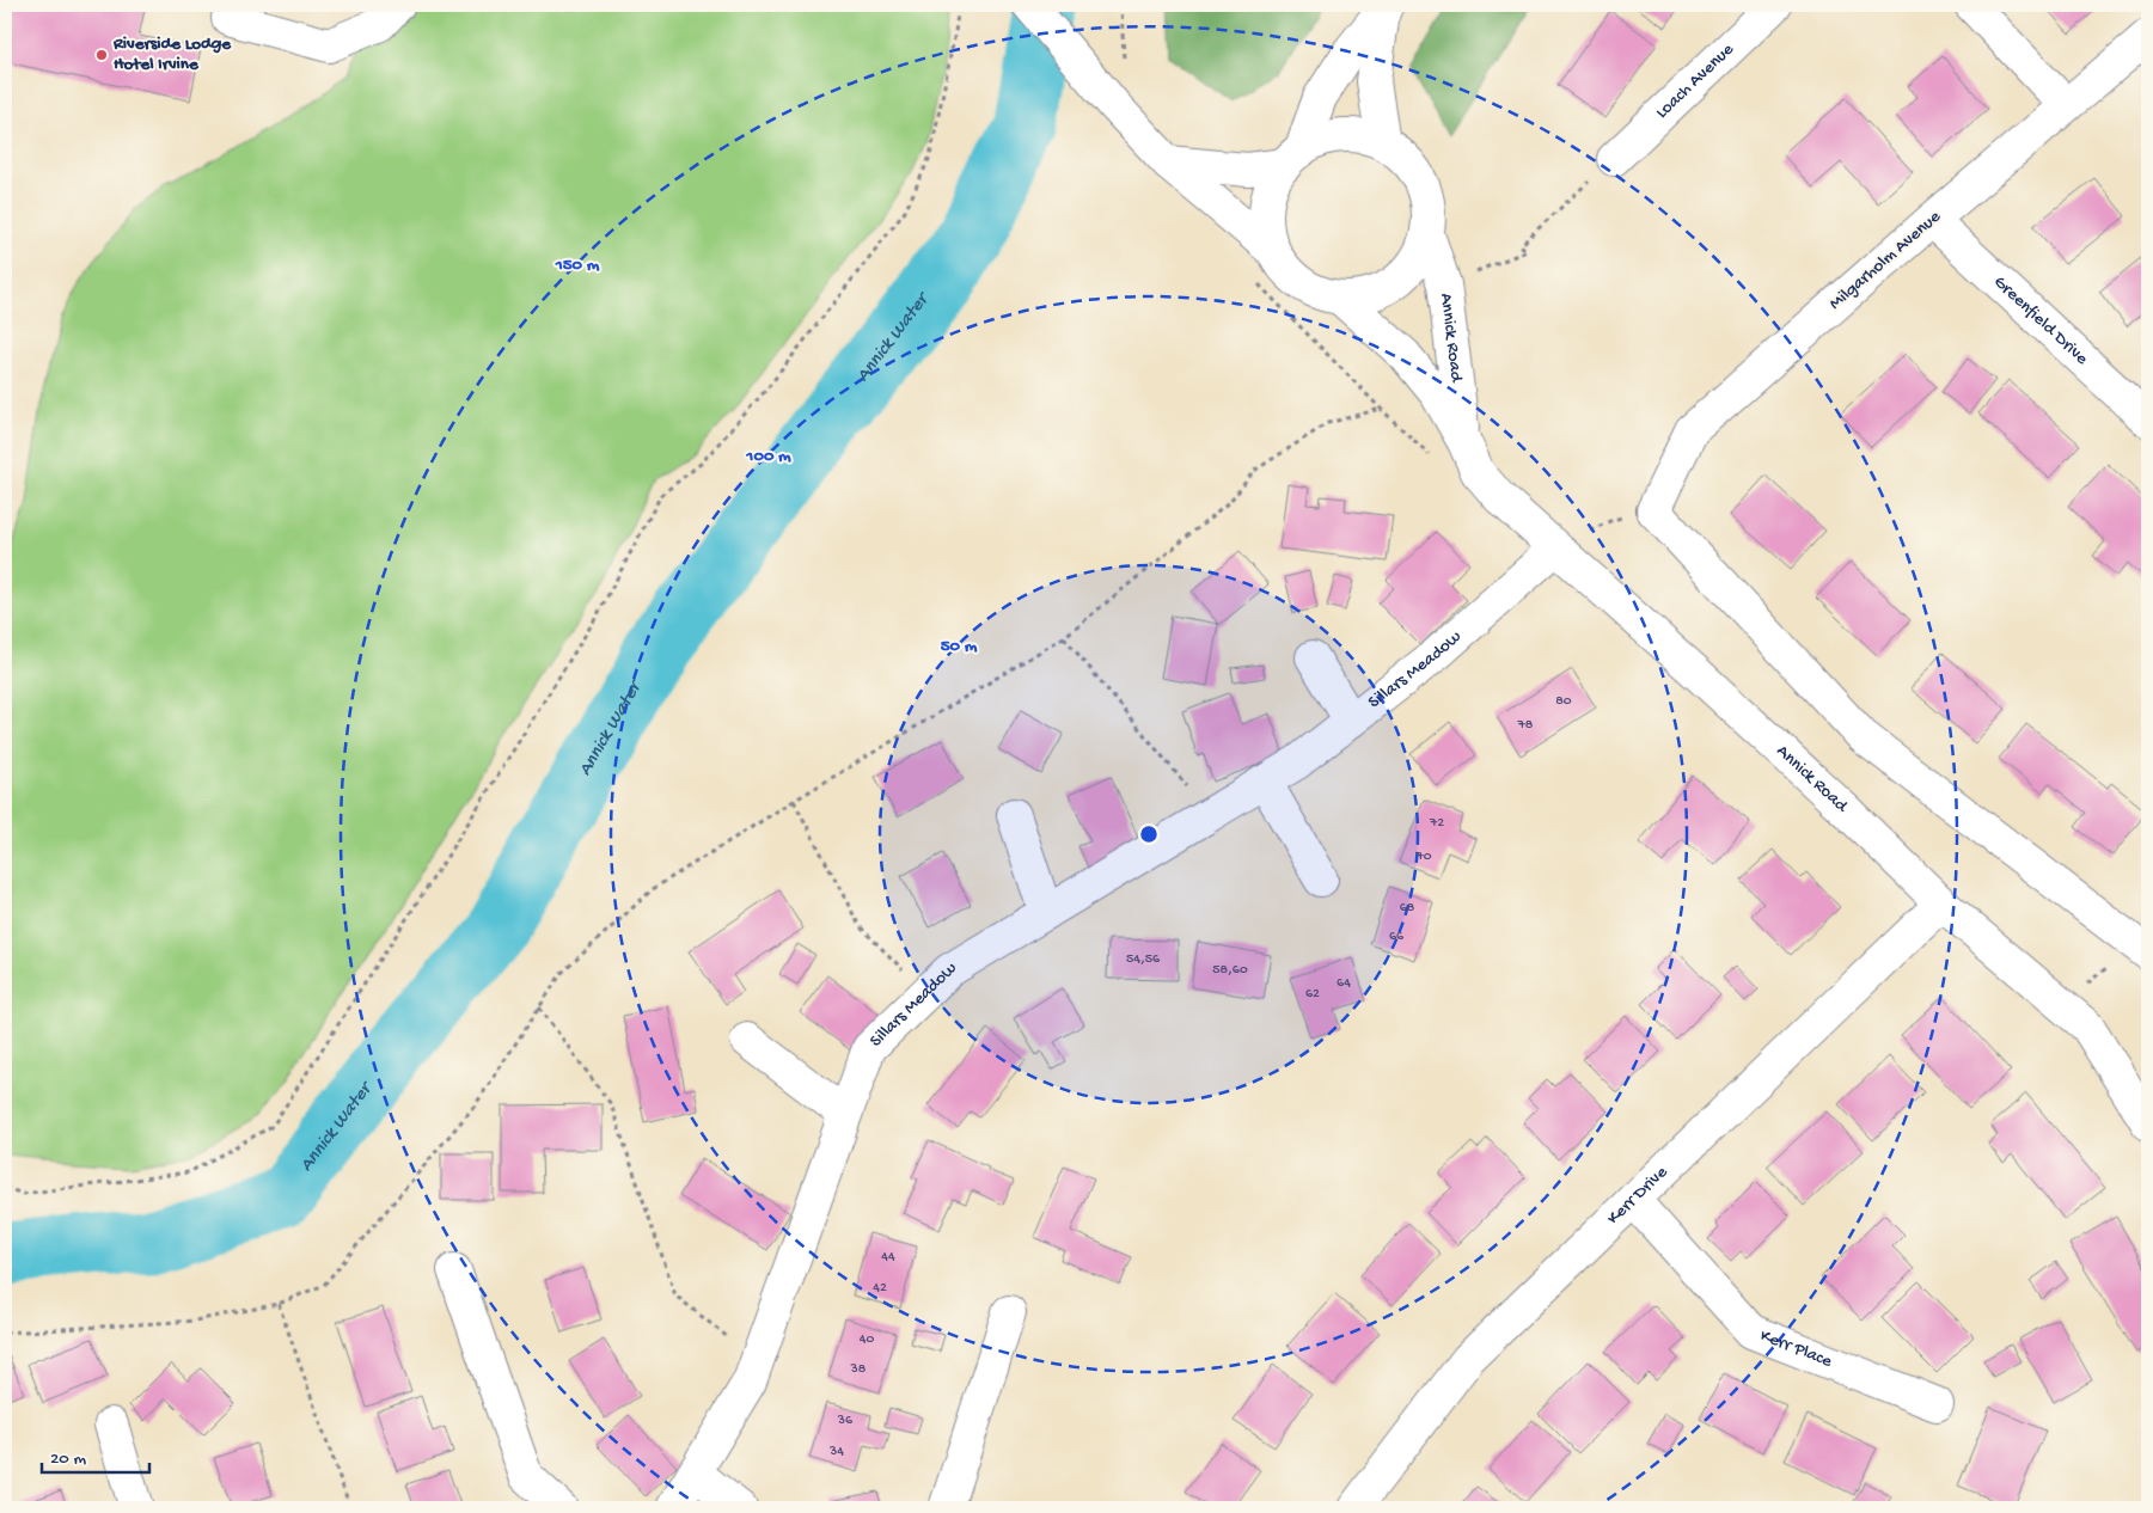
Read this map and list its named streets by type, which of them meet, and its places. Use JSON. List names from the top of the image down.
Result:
{
  "streets": {
    "street": [
      "Loach Avenue",
      "Milgarholm Avenue",
      "Greenfield Drive",
      "Annick Road",
      "Sillars Meadow",
      "Kerr Drive",
      "Kerr Place"
    ]
  },
  "crossings": [
    ["Milgarholm Avenue", "Greenfield Drive"],
    ["Annick Road", "Sillars Meadow"],
    ["Annick Road", "Kerr Drive"],
    ["Kerr Drive", "Kerr Place"]
  ],
  "water": ["Annick Water"],
  "places": ["Riverside Lodge Hotel Irvine"],
  "house_numbers": [
    "80",
    "78",
    "72",
    "70",
    "68",
    "66",
    "54,56",
    "58,60",
    "64",
    "62",
    "44",
    "42",
    "40",
    "38",
    "36",
    "34"
  ],
  "scale_bar": "20 m",
  "rings": ["150 m", "100 m", "50 m"]
}
